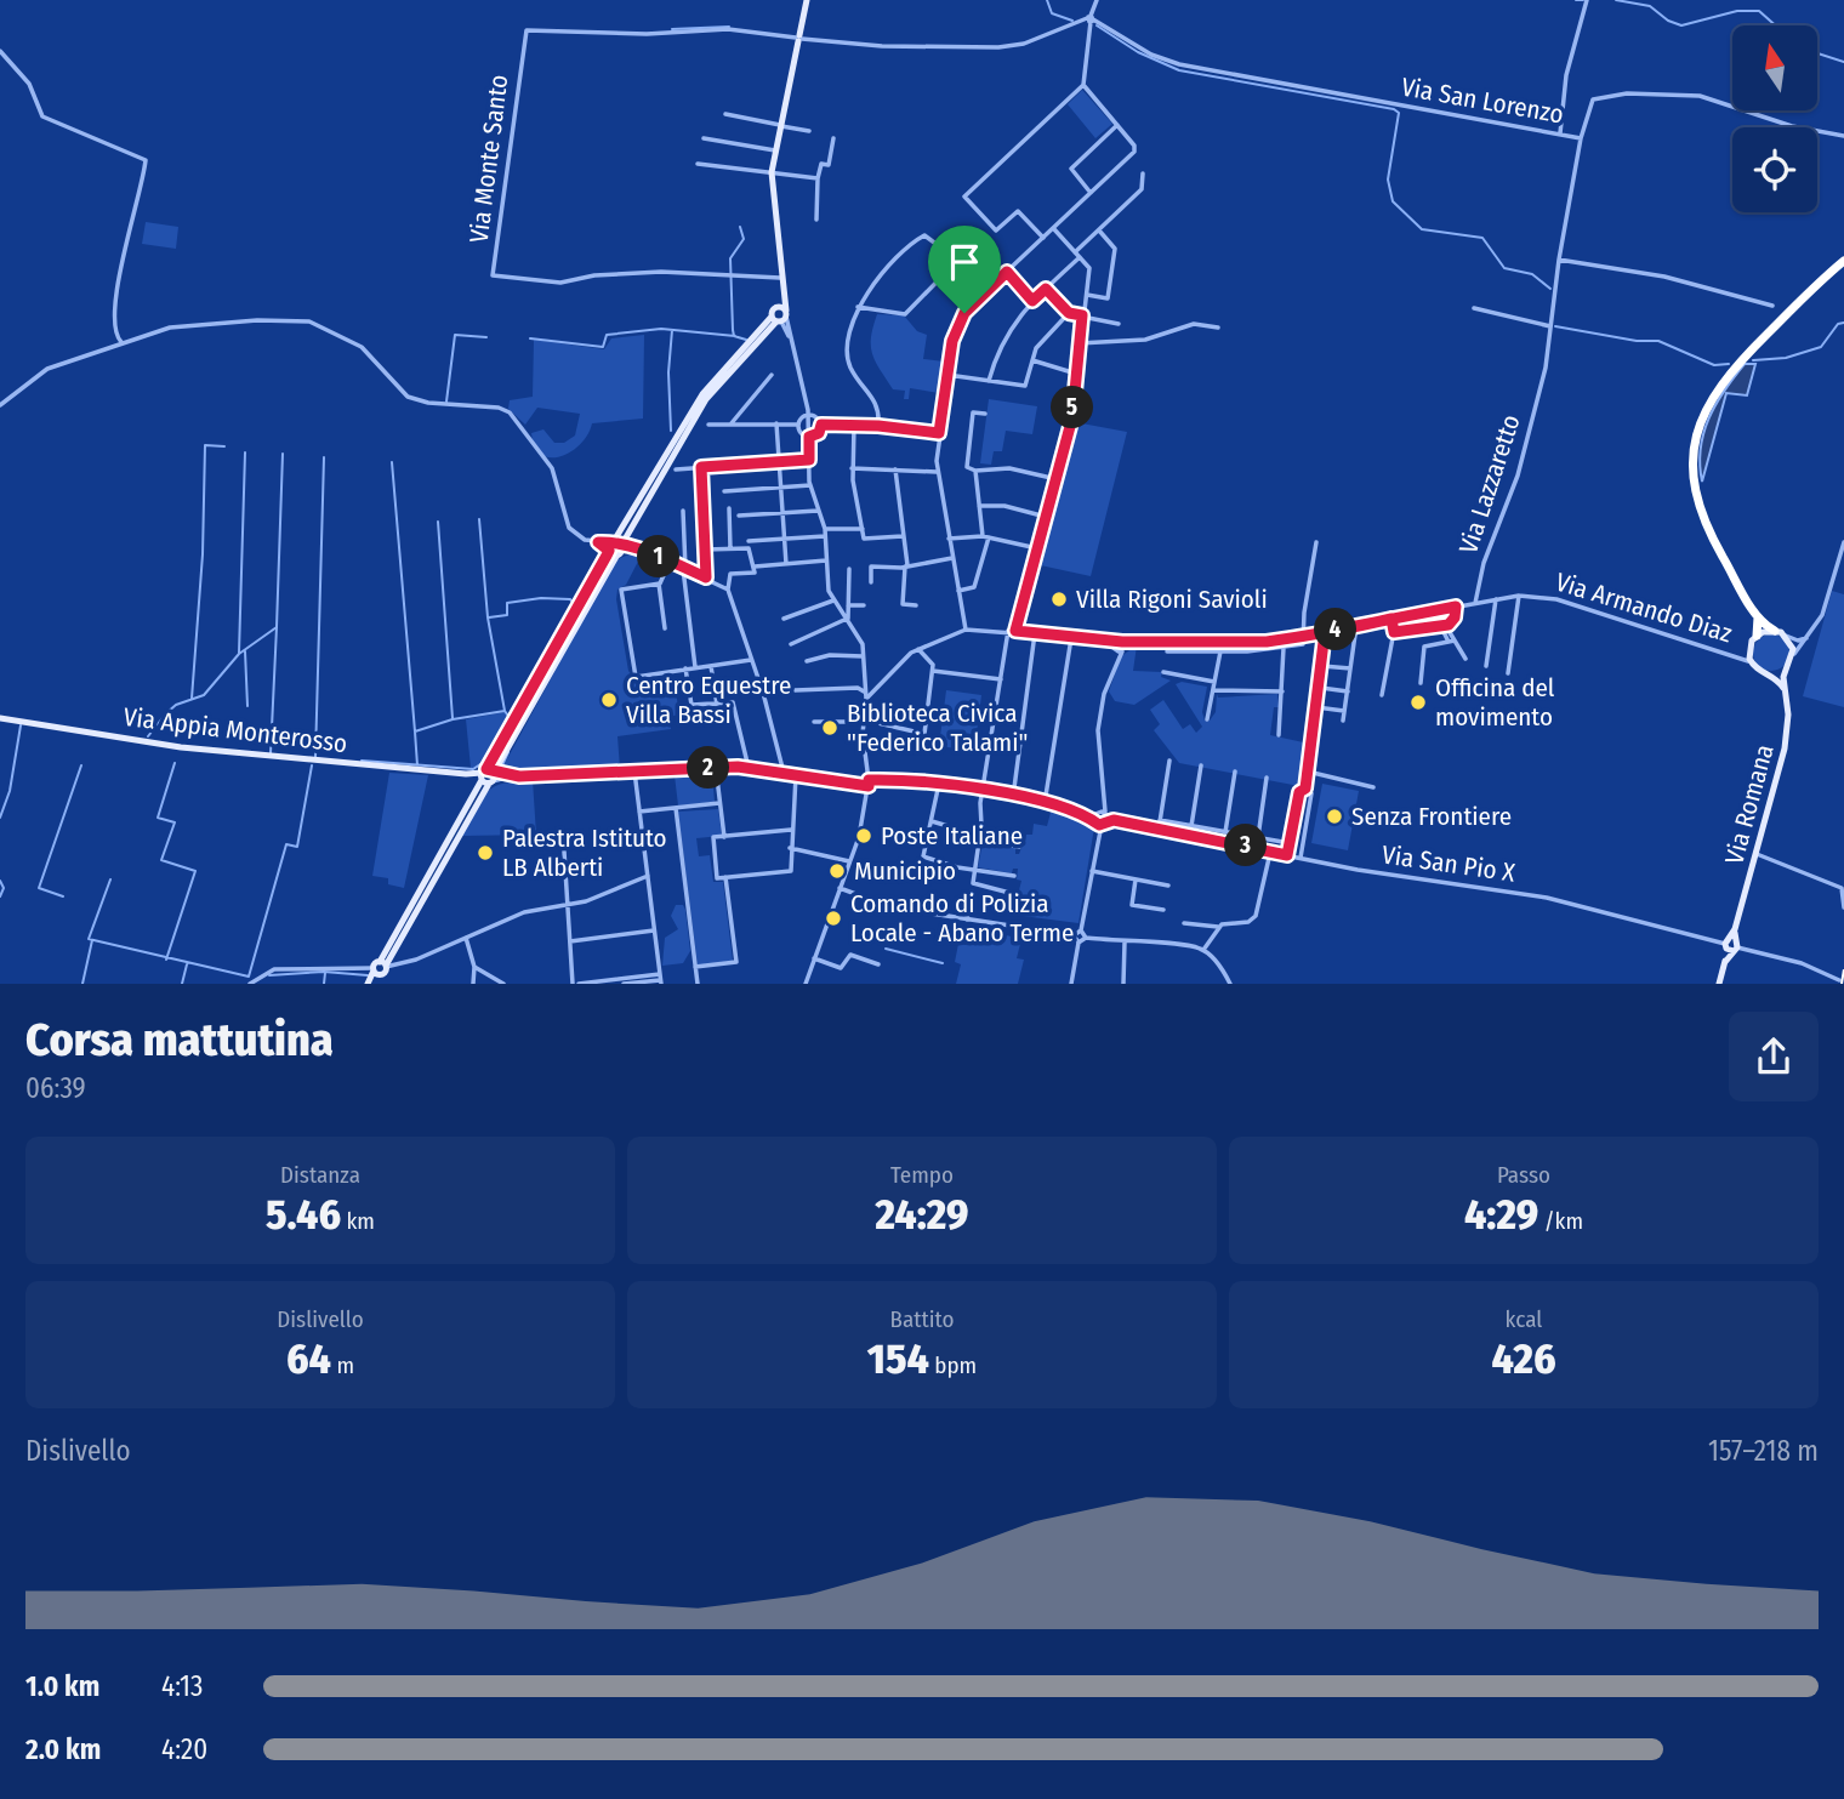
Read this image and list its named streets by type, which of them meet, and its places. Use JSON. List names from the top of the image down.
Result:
{
  "streets": {
    "main road": ["Via Appia Monterosso", "Via Romana"],
    "street": [
      "Via San Lorenzo",
      "Via Monte Santo",
      "Via Lazzaretto",
      "Via Armando Diaz",
      "Via San Pio X"
    ]
  },
  "crossings": [
    ["Via San Lorenzo", "Via Lazzaretto"],
    ["Via Lazzaretto", "Via Armando Diaz"],
    ["Via Armando Diaz", "Via Romana"],
    ["Via Romana", "Via San Pio X"]
  ],
  "places": [
    "Villa Rigoni Savioli",
    "Centro Equestre Villa Bassi",
    "Officina del movimento",
    "Biblioteca Civica \"Federico Talami\"",
    "Senza Frontiere",
    "Poste Italiane",
    "Palestra Istituto LB Alberti",
    "Municipio",
    "Comando di Polizia Locale - Abano Terme"
  ],
  "north": "top",
  "page": {
    "pins": [
      "5",
      "1",
      "4",
      "2",
      "3"
    ],
    "heading": ["Corsa mattutina", "06:39"],
    "stats": [
      ["Distanza", "5.46 km"],
      ["Tempo", "24:29"],
      ["Passo", "4:29 /km"],
      ["Dislivello", "64 m"],
      ["Battito", "154 bpm"],
      ["kcal", "426"]
    ],
    "chart": ["Dislivello", "157–218 m"],
    "list": [
      {
        "name": "1.0 km",
        "note": "4:13"
      },
      {
        "name": "2.0 km",
        "note": "4:20"
      }
    ]
  }
}
